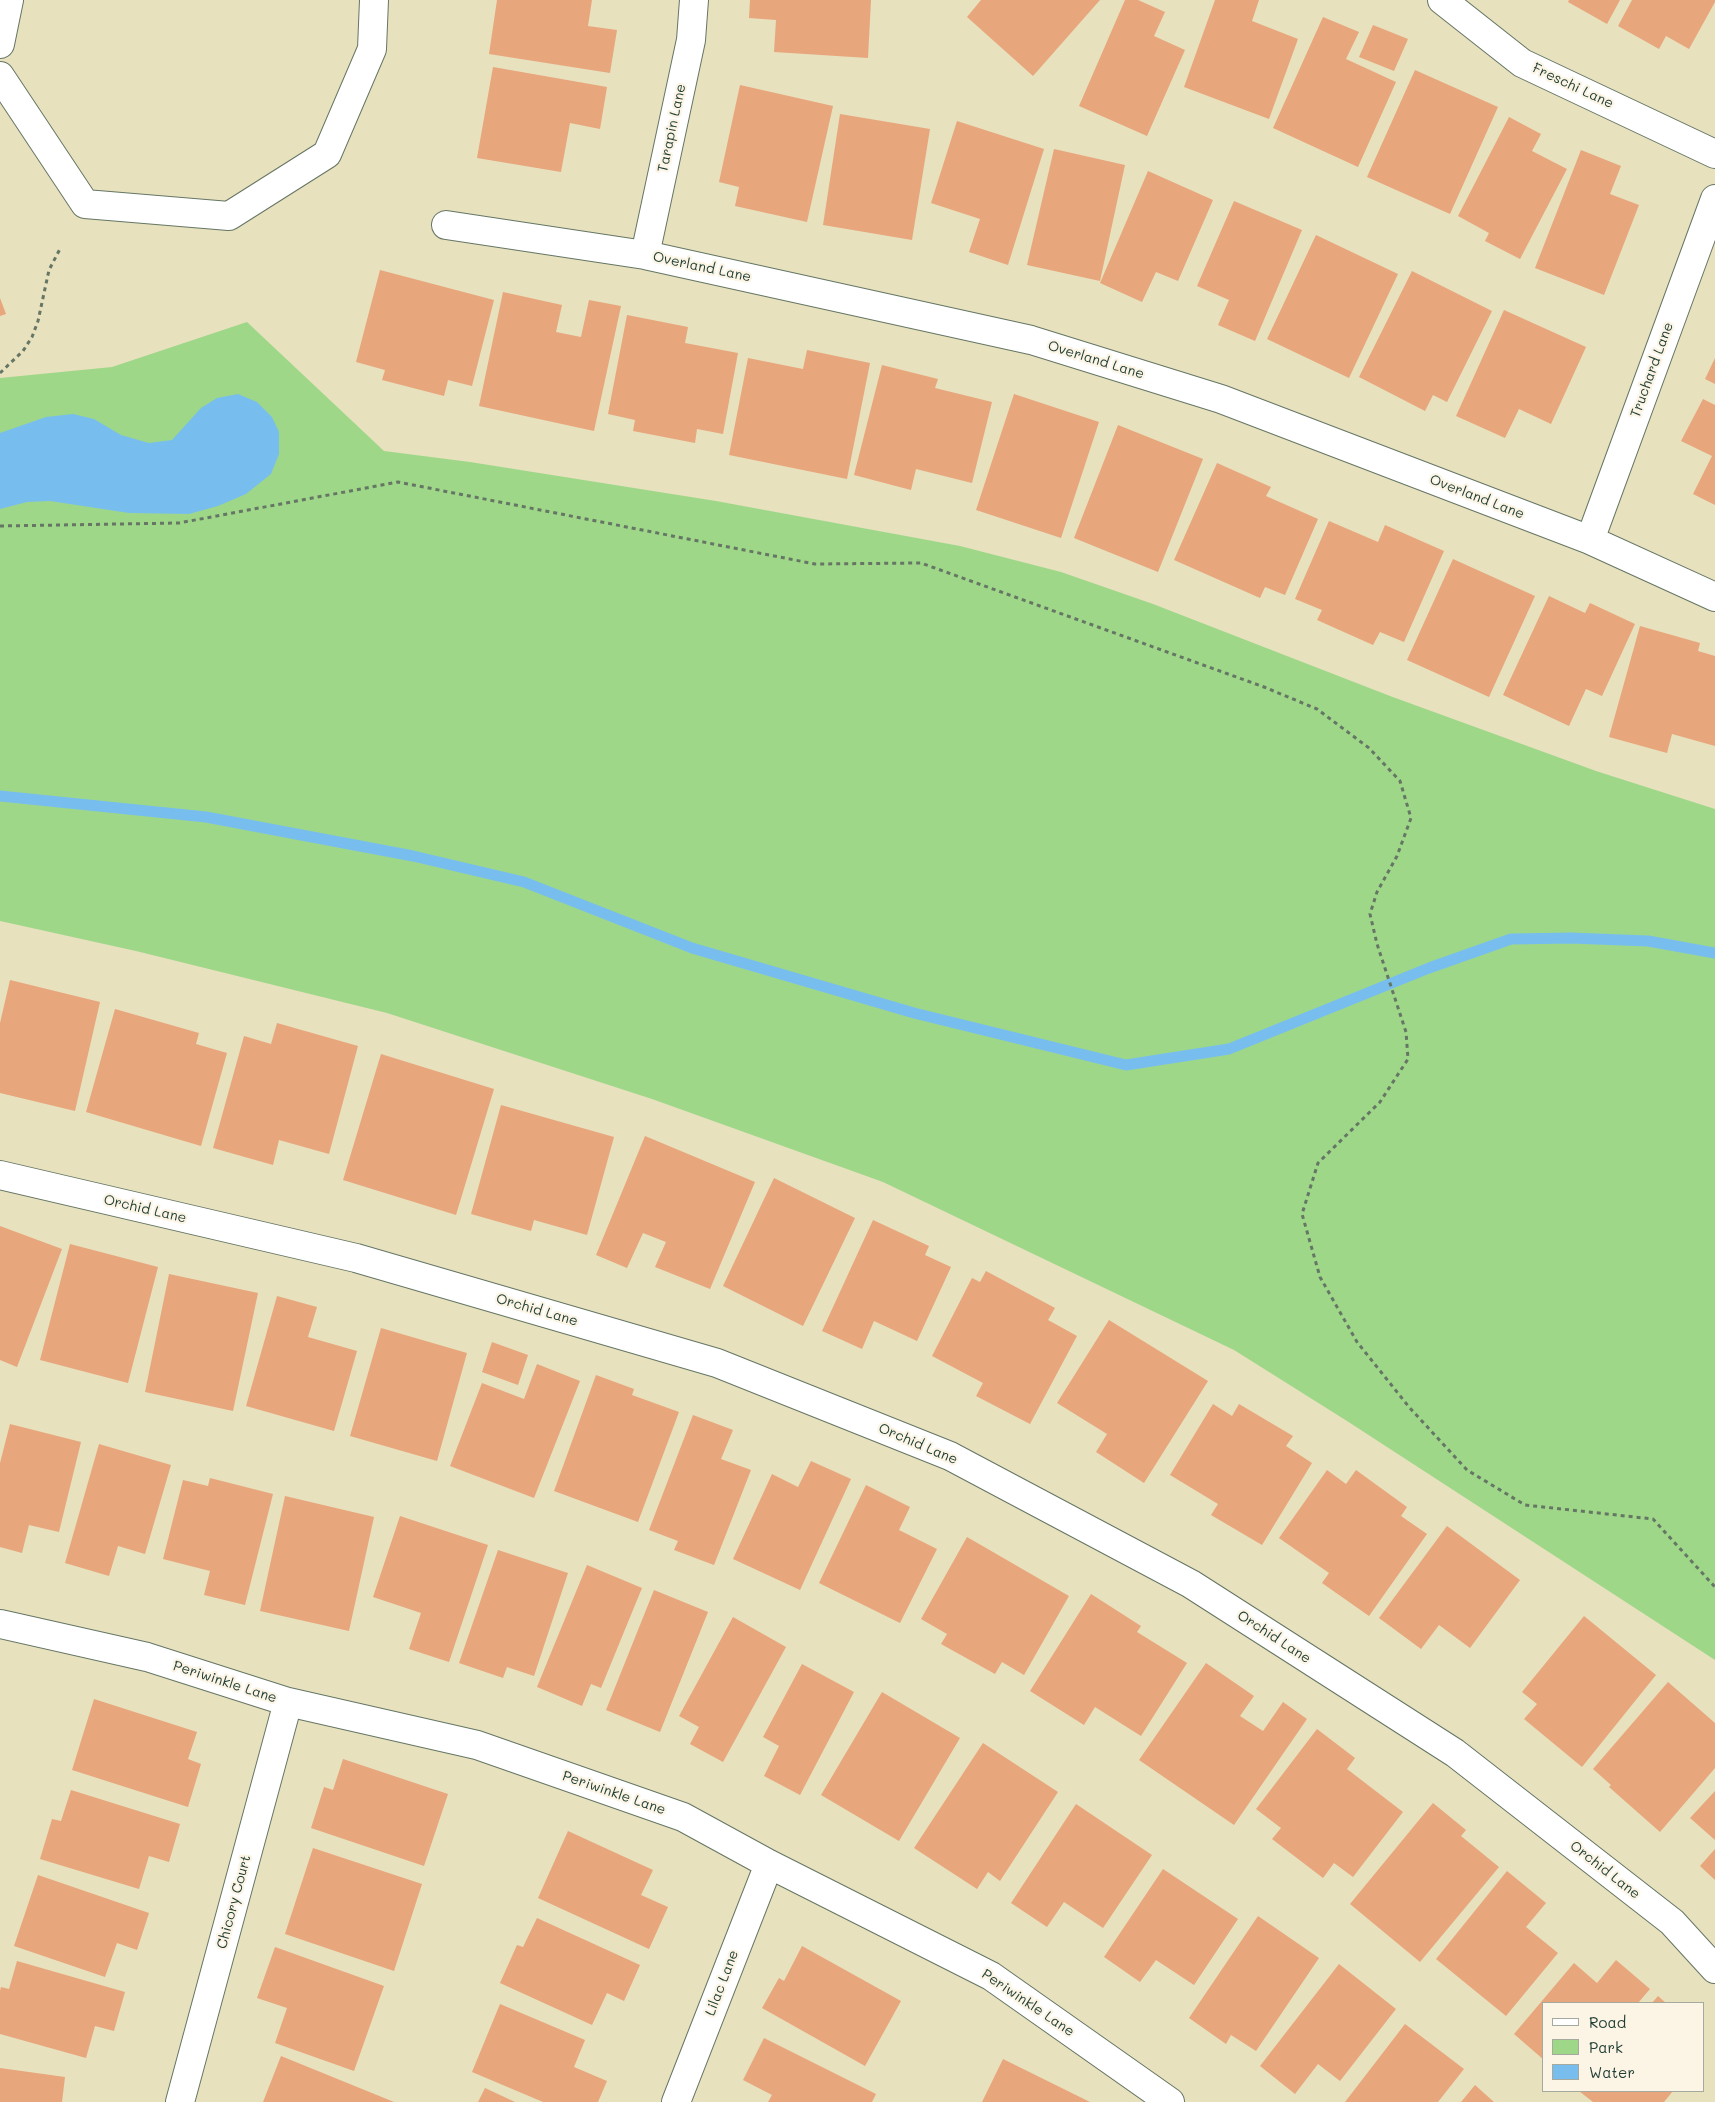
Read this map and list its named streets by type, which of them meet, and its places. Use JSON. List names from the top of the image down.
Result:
{
  "streets": {
    "street": [
      "Freschi Lane",
      "Tarapin Lane",
      "Overland Lane",
      "Truchard Lane",
      "Orchid Lane",
      "Periwinkle Lane",
      "Chicory Court",
      "Lilac Lane"
    ]
  },
  "crossings": [
    ["Tarapin Lane", "Overland Lane"],
    ["Overland Lane", "Truchard Lane"],
    ["Periwinkle Lane", "Chicory Court"],
    ["Periwinkle Lane", "Lilac Lane"]
  ],
  "legend": ["Road", "Park", "Water"]
}
